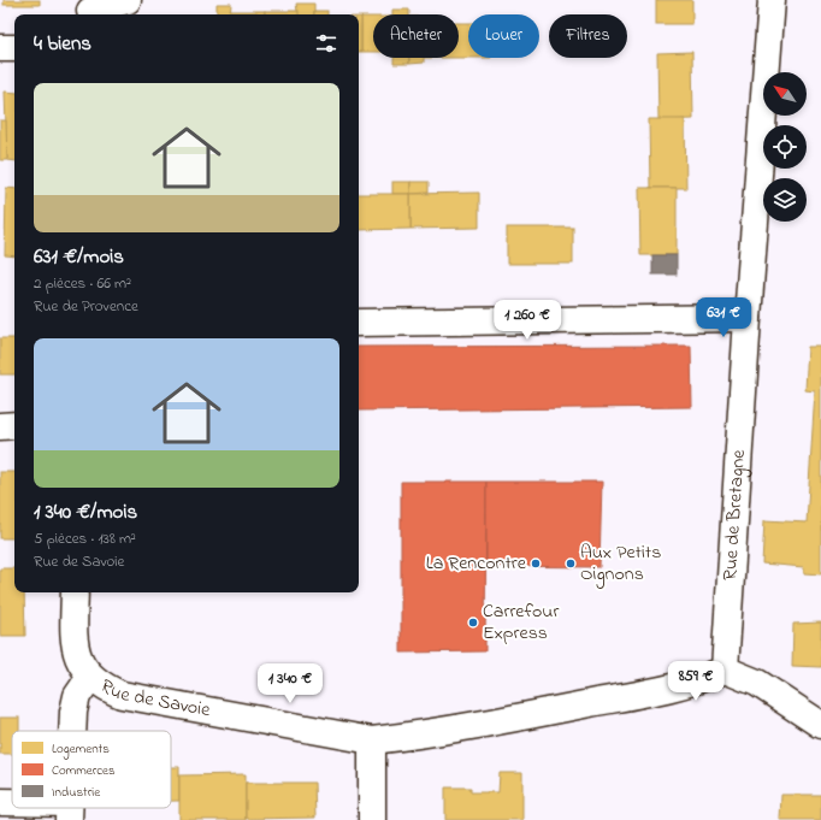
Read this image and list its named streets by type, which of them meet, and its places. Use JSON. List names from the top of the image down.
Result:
{
  "streets": {
    "street": ["Rue de Bretagne", "Rue de Savoie"]
  },
  "places": ["La Rencontre", "Aux Petits Oignons", "Carrefour Express"],
  "legend": ["Logements", "Commerces", "Industrie"],
  "north": "top left",
  "page": {
    "chip": ["Acheter", "Louer", "Filtres"],
    "heading": "4 biens",
    "list": [
      {
        "name": "631 €/mois",
        "note": "2 pièces · 66 m² · Rue de Provence"
      },
      {
        "name": "1 340 €/mois",
        "note": "5 pièces · 138 m² · Rue de Savoie"
      }
    ],
    "price": [
      "631 €",
      "1 260 €",
      "859 €",
      "1 340 €"
    ]
  }
}
